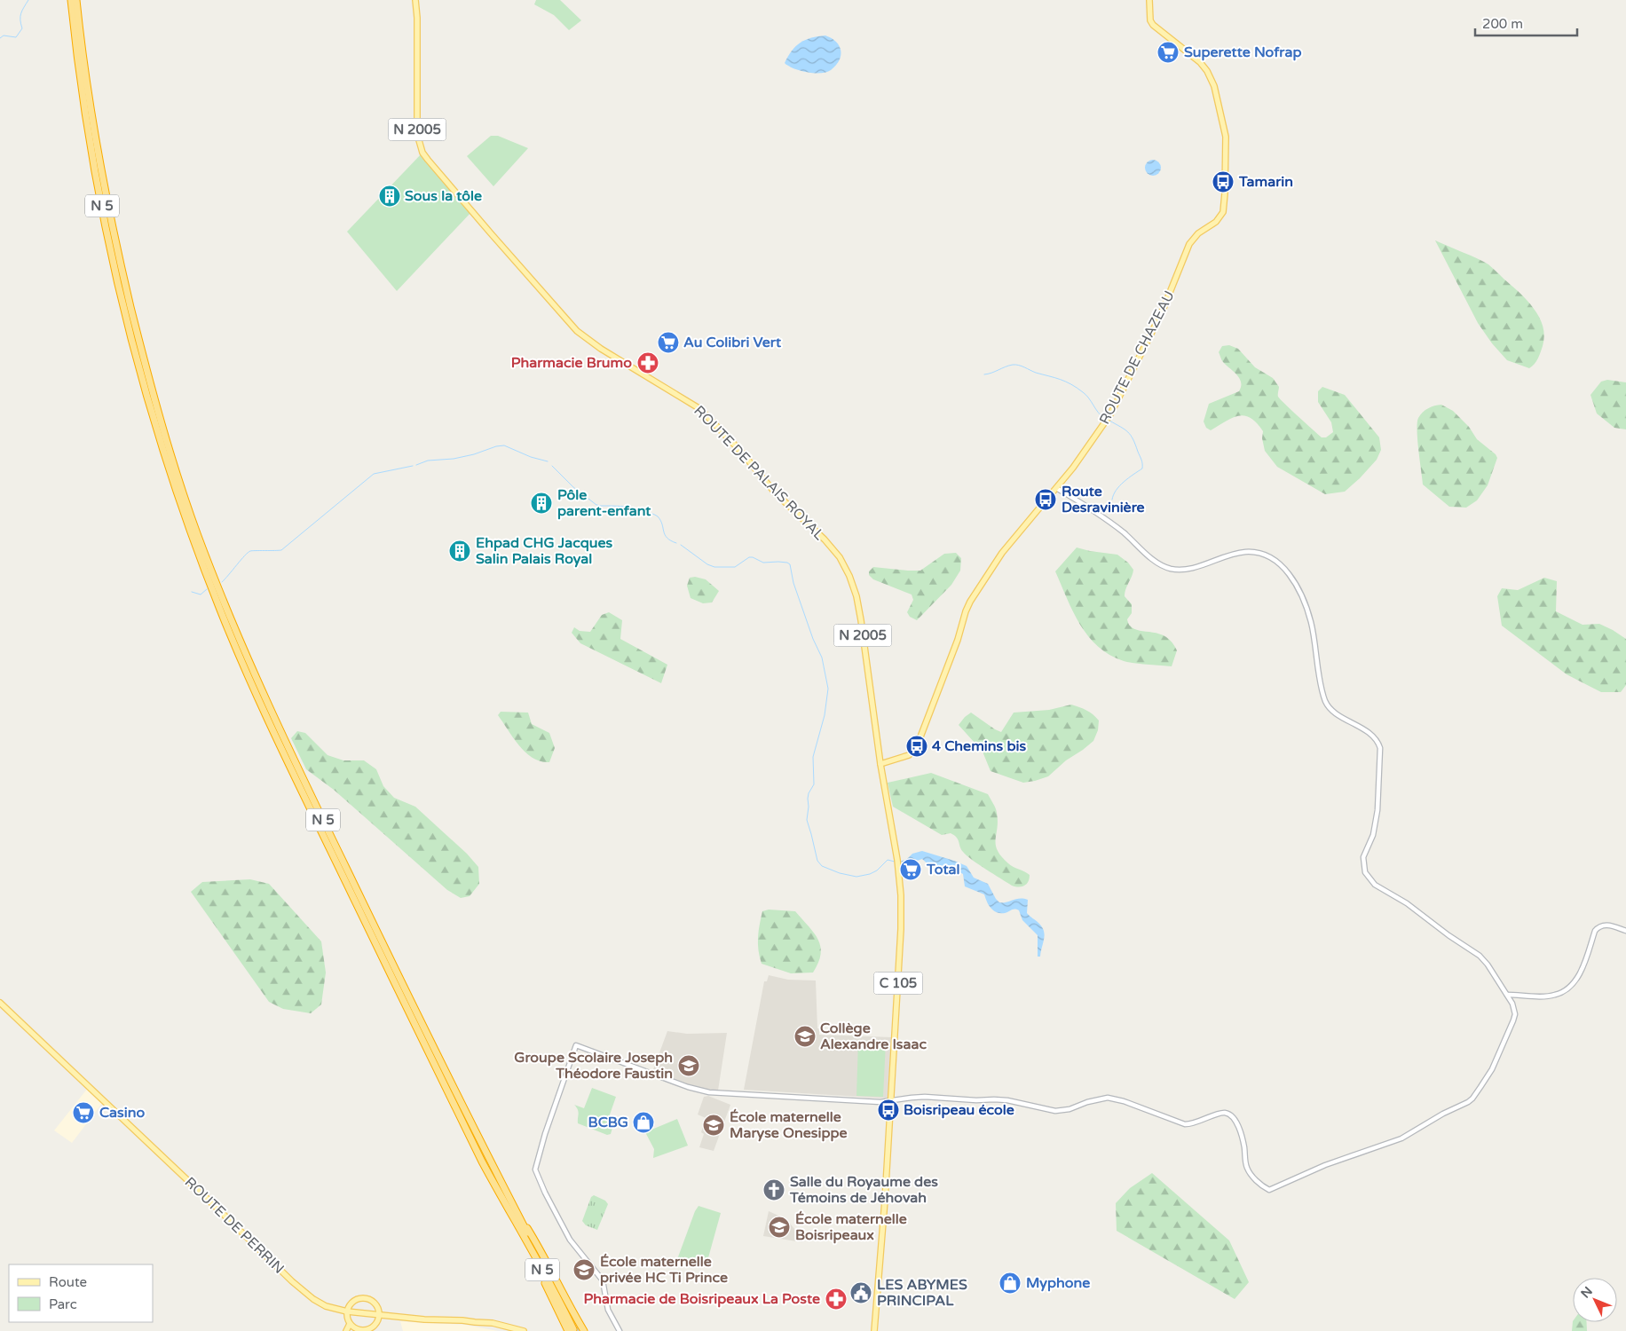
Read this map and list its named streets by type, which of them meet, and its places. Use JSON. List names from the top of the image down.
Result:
{
  "streets": {
    "highway": ["N 5"],
    "main road": [
      "N 2005",
      "ROUTE DE CHAZEAU",
      "ROUTE DE PALAIS ROYAL",
      "C 105",
      "ROUTE DE PERRIN"
    ]
  },
  "crossings": [
    ["N 2005", "ROUTE DE CHAZEAU"],
    ["N 2005", "ROUTE DE PALAIS ROYAL"],
    ["N 2005", "C 105"],
    ["ROUTE DE CHAZEAU", "ROUTE DE PALAIS ROYAL"]
  ],
  "places": {
    "supermarket": [
      "Superette Nofrap",
      "Au Colibri Vert",
      "Total",
      "Casino"
    ],
    "bus stop": [
      "Tamarin",
      "Route Desravinière",
      "4 Chemins bis",
      "Boisripeau école"
    ],
    "building": ["Sous la tôle", "Pôle parent-enfant", "Ehpad CHG Jacques Salin Palais Royal"],
    "pharmacy": ["Pharmacie Brumo", "Pharmacie de Boisripeaux La Poste"],
    "school or university": [
      "Collège Alexandre Isaac",
      "Groupe Scolaire Joseph Théodore Faustin",
      "École maternelle Maryse Onesippe",
      "École maternelle Boisripeaux",
      "École maternelle privée HC Ti Prince"
    ],
    "shop": ["BCBG", "Myphone"],
    "church": ["Salle du Royaume des Témoins de Jéhovah"],
    "public building": ["LES ABYMES PRINCIPAL"]
  },
  "legend": ["Route", "Parc"],
  "scale_bar": "200 m",
  "north": "top left"
}
